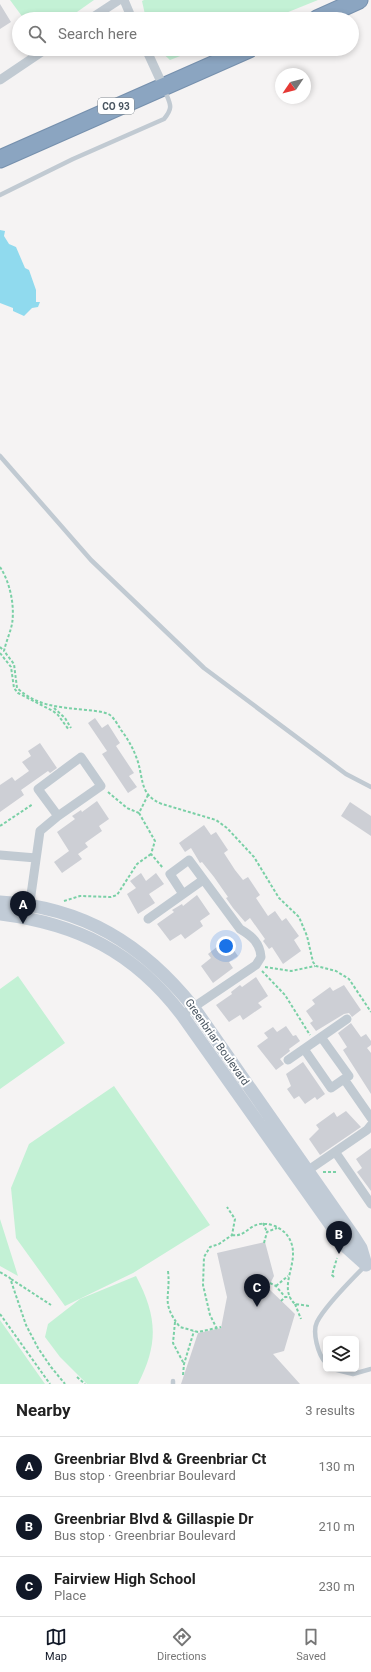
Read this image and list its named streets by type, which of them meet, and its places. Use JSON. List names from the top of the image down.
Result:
{
  "streets": {
    "highway": ["CO 93"],
    "street": ["Greenbriar Boulevard"]
  },
  "north": "bottom left",
  "page": {
    "search": "Search here",
    "pins": ["A", "B", "C"],
    "heading": ["Nearby", "3 results"],
    "list": [
      {
        "mark": "A",
        "name": "Greenbriar Blvd & Greenbriar Ct",
        "note": "Bus stop · Greenbriar Boulevard",
        "value": "130 m"
      },
      {
        "mark": "B",
        "name": "Greenbriar Blvd & Gillaspie Dr",
        "note": "Bus stop · Greenbriar Boulevard",
        "value": "210 m"
      },
      {
        "mark": "C",
        "name": "Fairview High School",
        "note": "Place",
        "value": "230 m"
      }
    ],
    "nav": ["Map", "Directions", "Saved"]
  }
}
